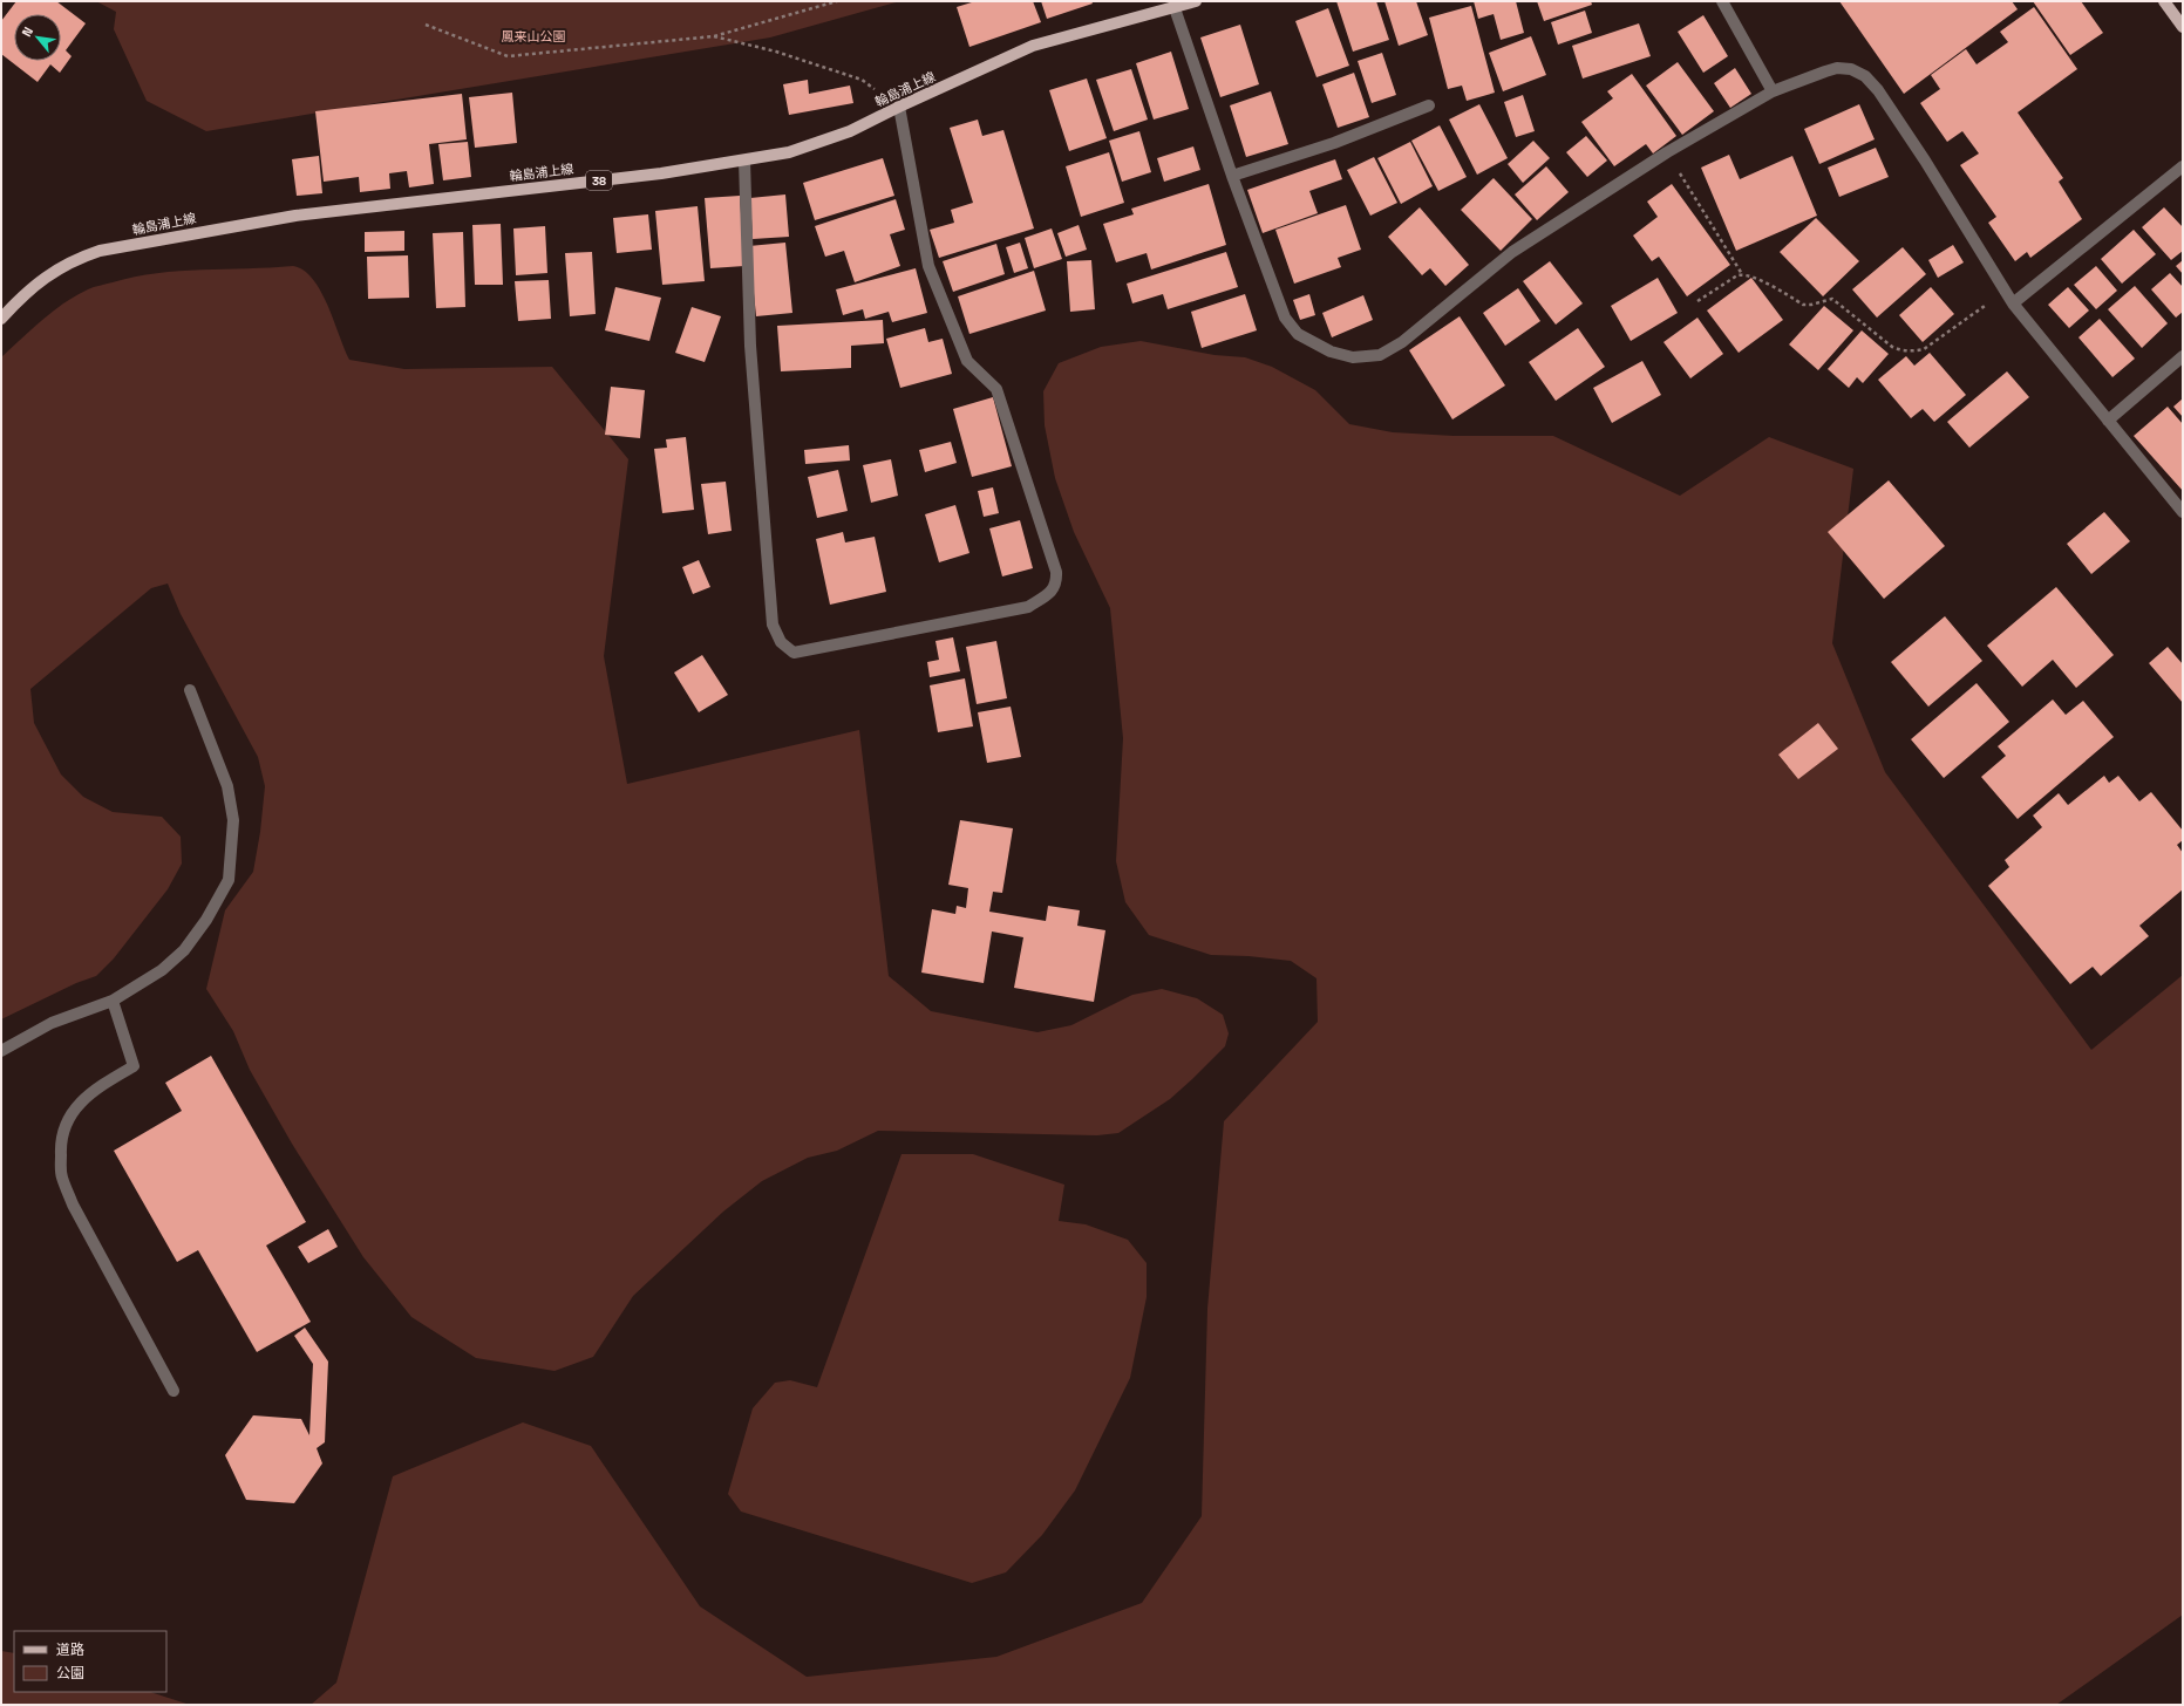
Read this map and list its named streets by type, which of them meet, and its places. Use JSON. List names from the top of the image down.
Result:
{
  "streets": {
    "main road": ["輪島浦上線", "38"]
  },
  "parks": ["鳳来山公園"],
  "legend": ["道路", "公園"],
  "north": "top left"
}
